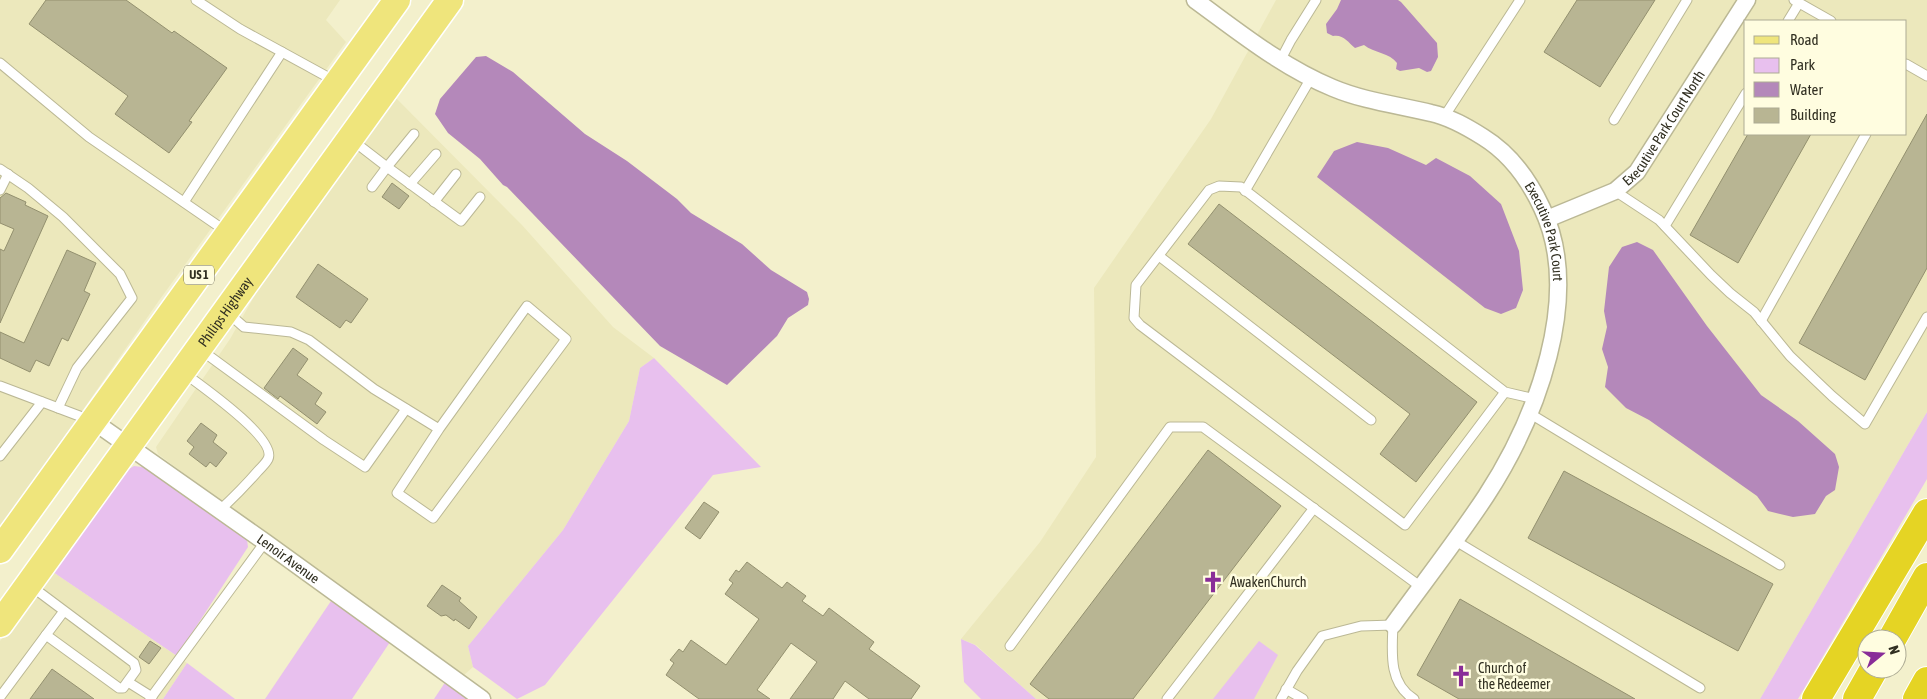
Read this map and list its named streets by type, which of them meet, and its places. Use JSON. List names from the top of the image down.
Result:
{
  "streets": {
    "main road": ["US 1", "Philips Highway"],
    "street": ["Executive Park Court North", "Executive Park Court", "Lenoir Avenue"]
  },
  "crossings": [
    ["Executive Park Court North", "Executive Park Court"],
    ["US 1", "Lenoir Avenue"],
    ["Philips Highway", "Lenoir Avenue"]
  ],
  "places": {
    "church": ["AwakenChurch", "Church of the Redeemer"]
  },
  "legend": [
    "Road",
    "Park",
    "Water",
    "Building"
  ],
  "north": "right"
}
